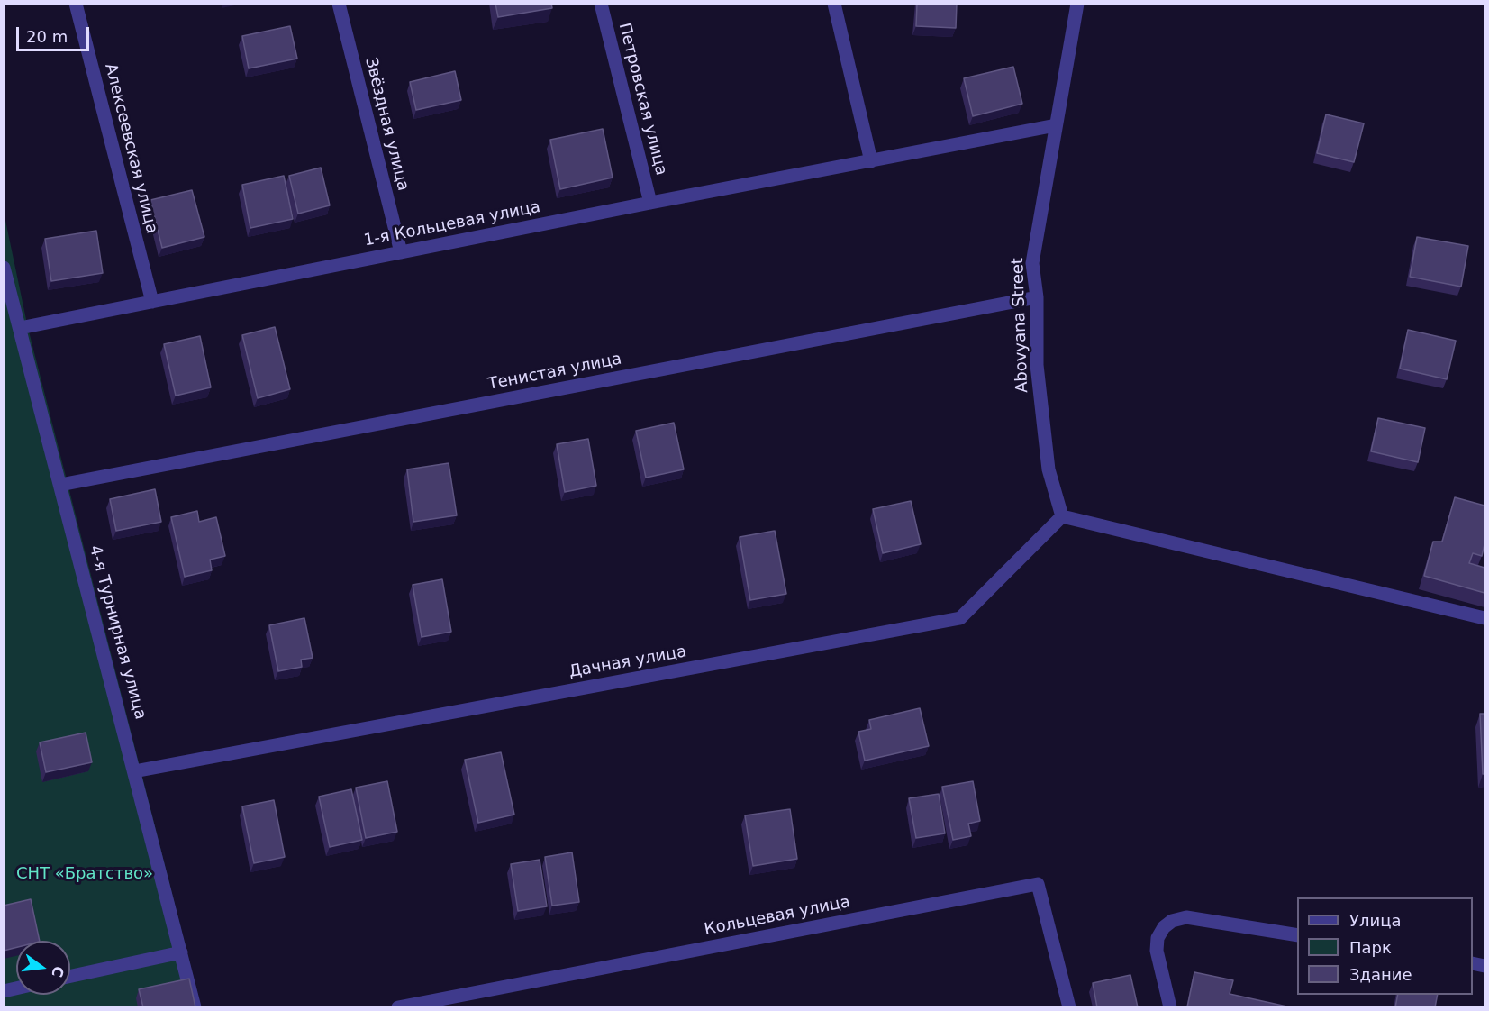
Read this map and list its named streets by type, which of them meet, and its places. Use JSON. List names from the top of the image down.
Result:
{
  "streets": {
    "street": [
      "Петровская улица",
      "Звёздная улица",
      "Алексеевская улица",
      "1-я Кольцевая улица",
      "Abovyana Street",
      "Тенистая улица",
      "4-я Турнирная улица",
      "Дачная улица",
      "Кольцевая улица"
    ]
  },
  "crossings": [
    ["Петровская улица", "1-я Кольцевая улица"],
    ["Звёздная улица", "1-я Кольцевая улица"],
    ["Алексеевская улица", "1-я Кольцевая улица"],
    ["1-я Кольцевая улица", "Abovyana Street"],
    ["1-я Кольцевая улица", "4-я Турнирная улица"],
    ["Abovyana Street", "Тенистая улица"],
    ["Abovyana Street", "Дачная улица"],
    ["Тенистая улица", "4-я Турнирная улица"],
    ["4-я Турнирная улица", "Дачная улица"]
  ],
  "parks": ["СНТ «Братство»"],
  "legend": ["Улица", "Парк", "Здание"],
  "scale_bar": "20 m",
  "north": "right"
}
